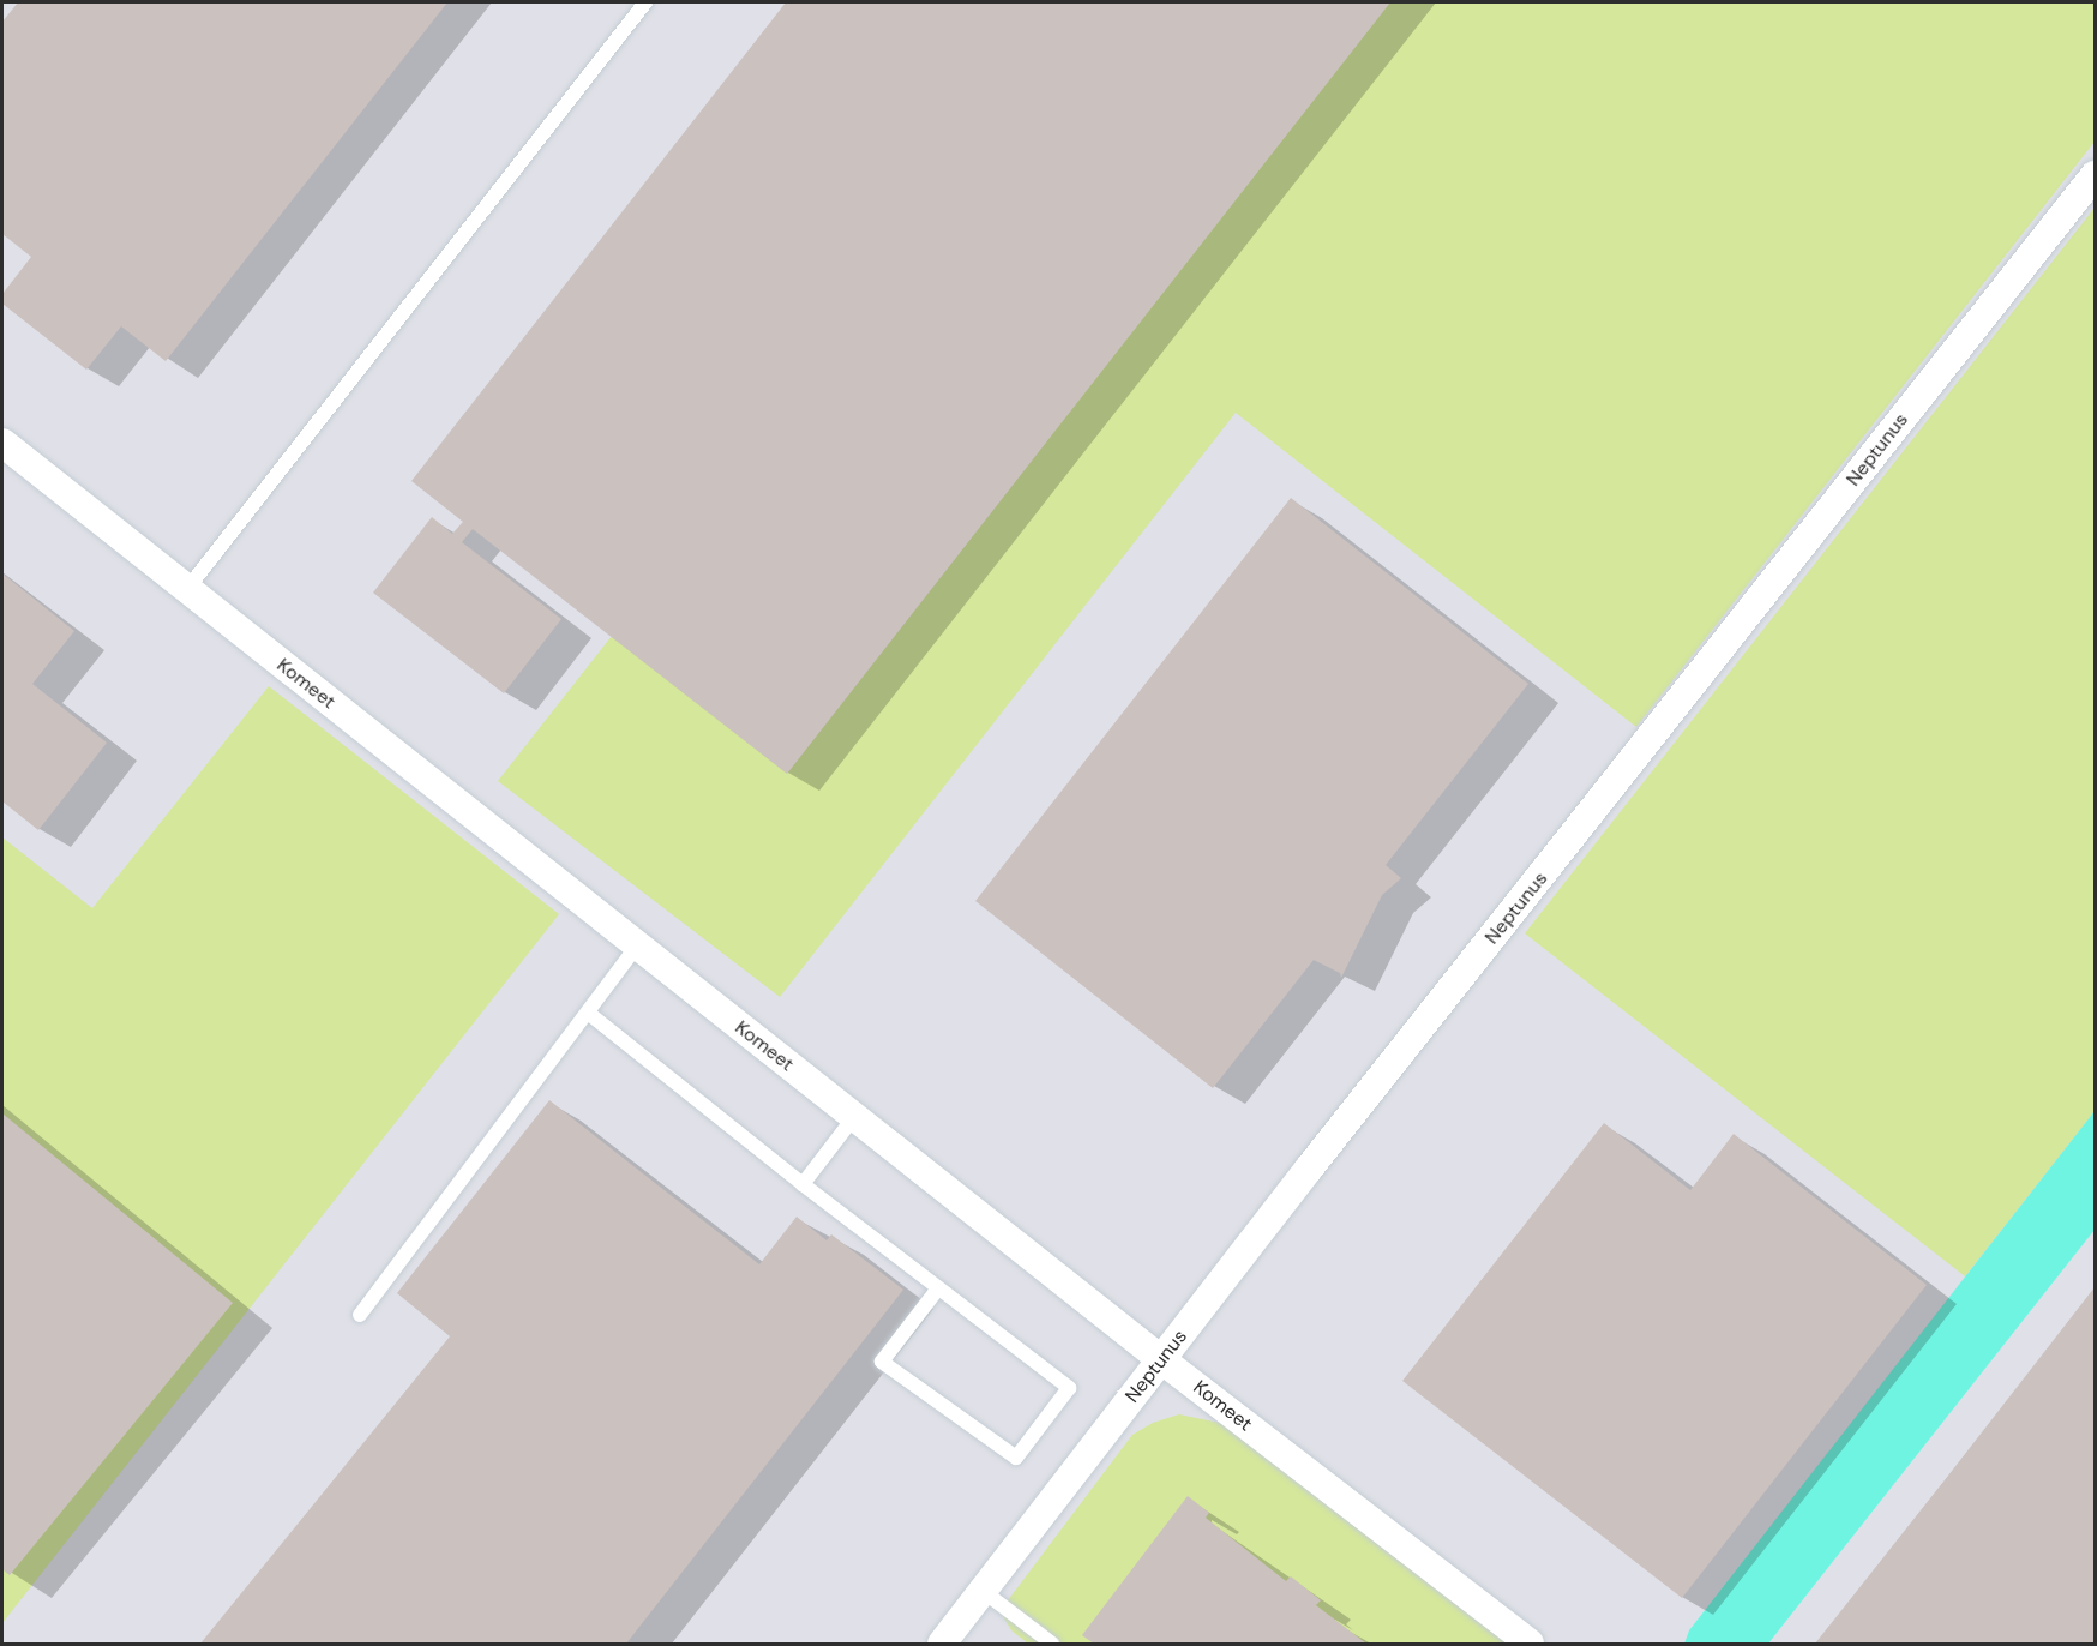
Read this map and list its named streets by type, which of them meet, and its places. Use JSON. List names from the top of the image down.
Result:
{
  "streets": {
    "street": ["Neptunus", "Komeet"]
  },
  "crossings": [
    ["Neptunus", "Komeet"]
  ]
}
